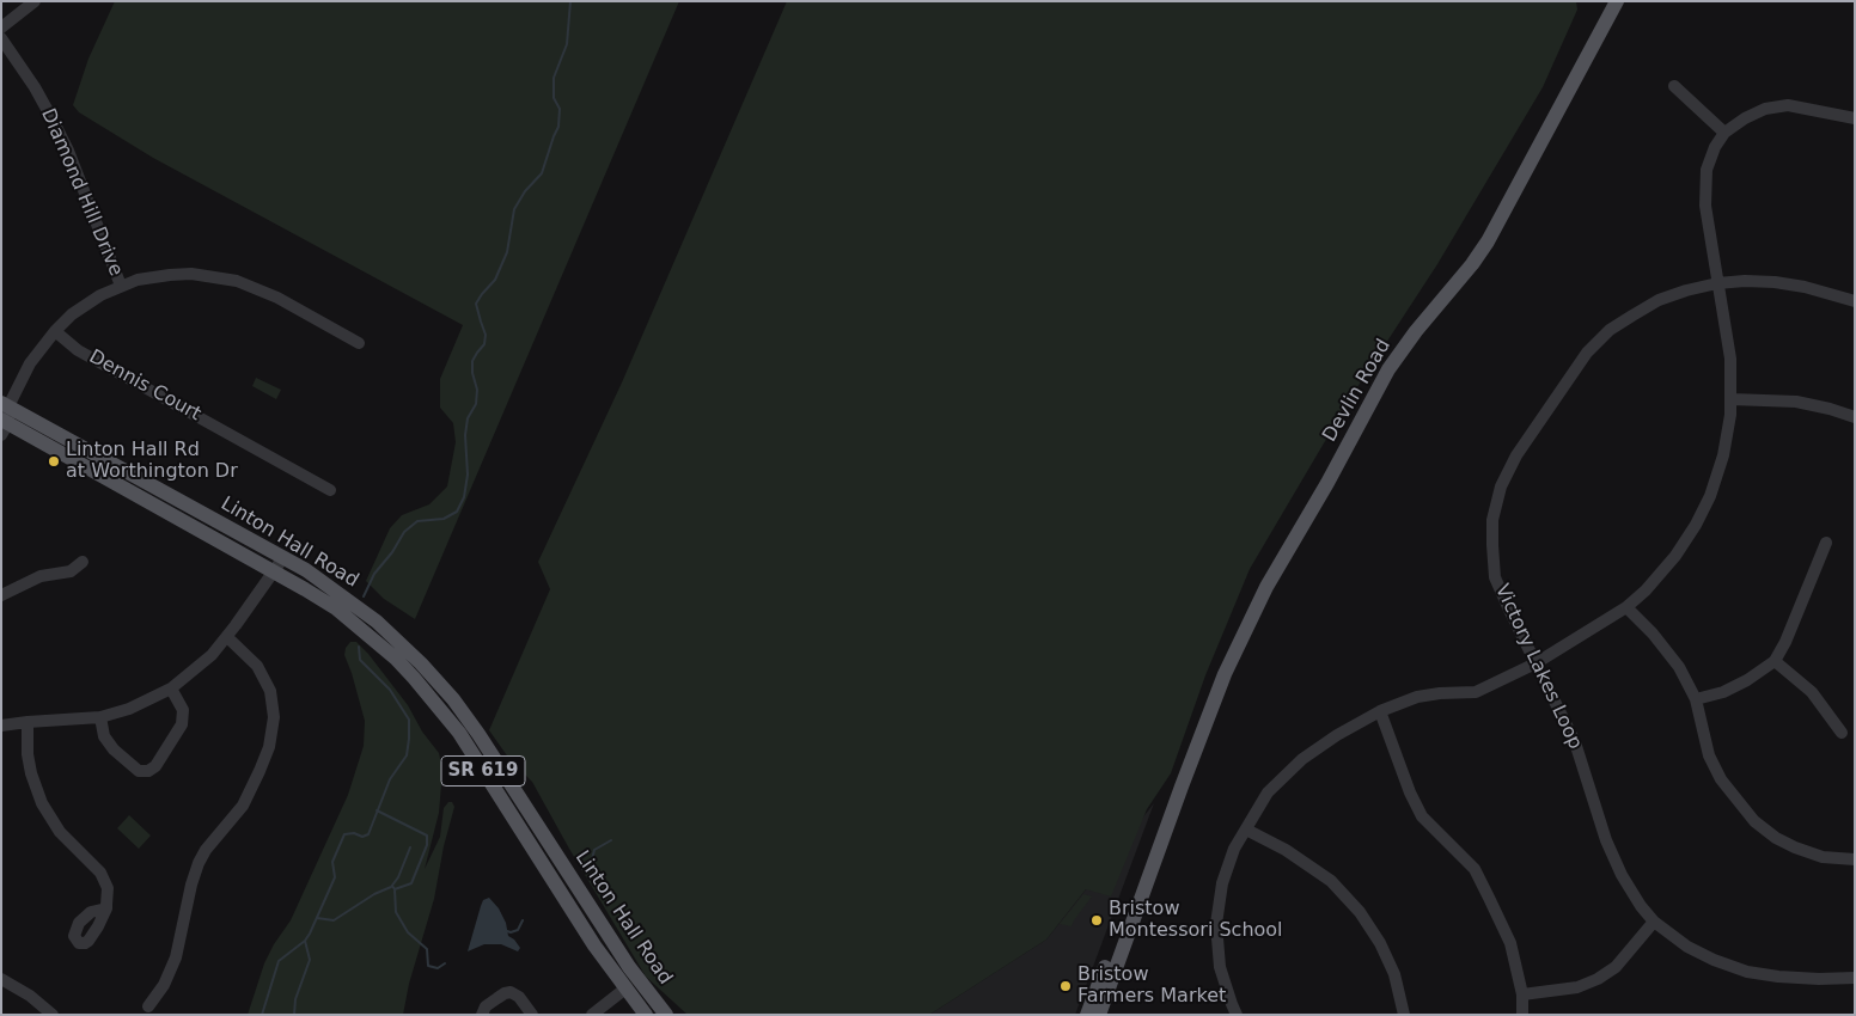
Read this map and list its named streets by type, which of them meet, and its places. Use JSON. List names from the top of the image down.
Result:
{
  "streets": {
    "main road": ["Devlin Road", "Linton Hall Road", "SR 619"],
    "street": ["Diamond Hill Drive", "Dennis Court", "Victory Lakes Loop"]
  },
  "places": ["Linton Hall Rd at Worthington Dr", "Bristow Montessori School", "Bristow Farmers Market"]
}
